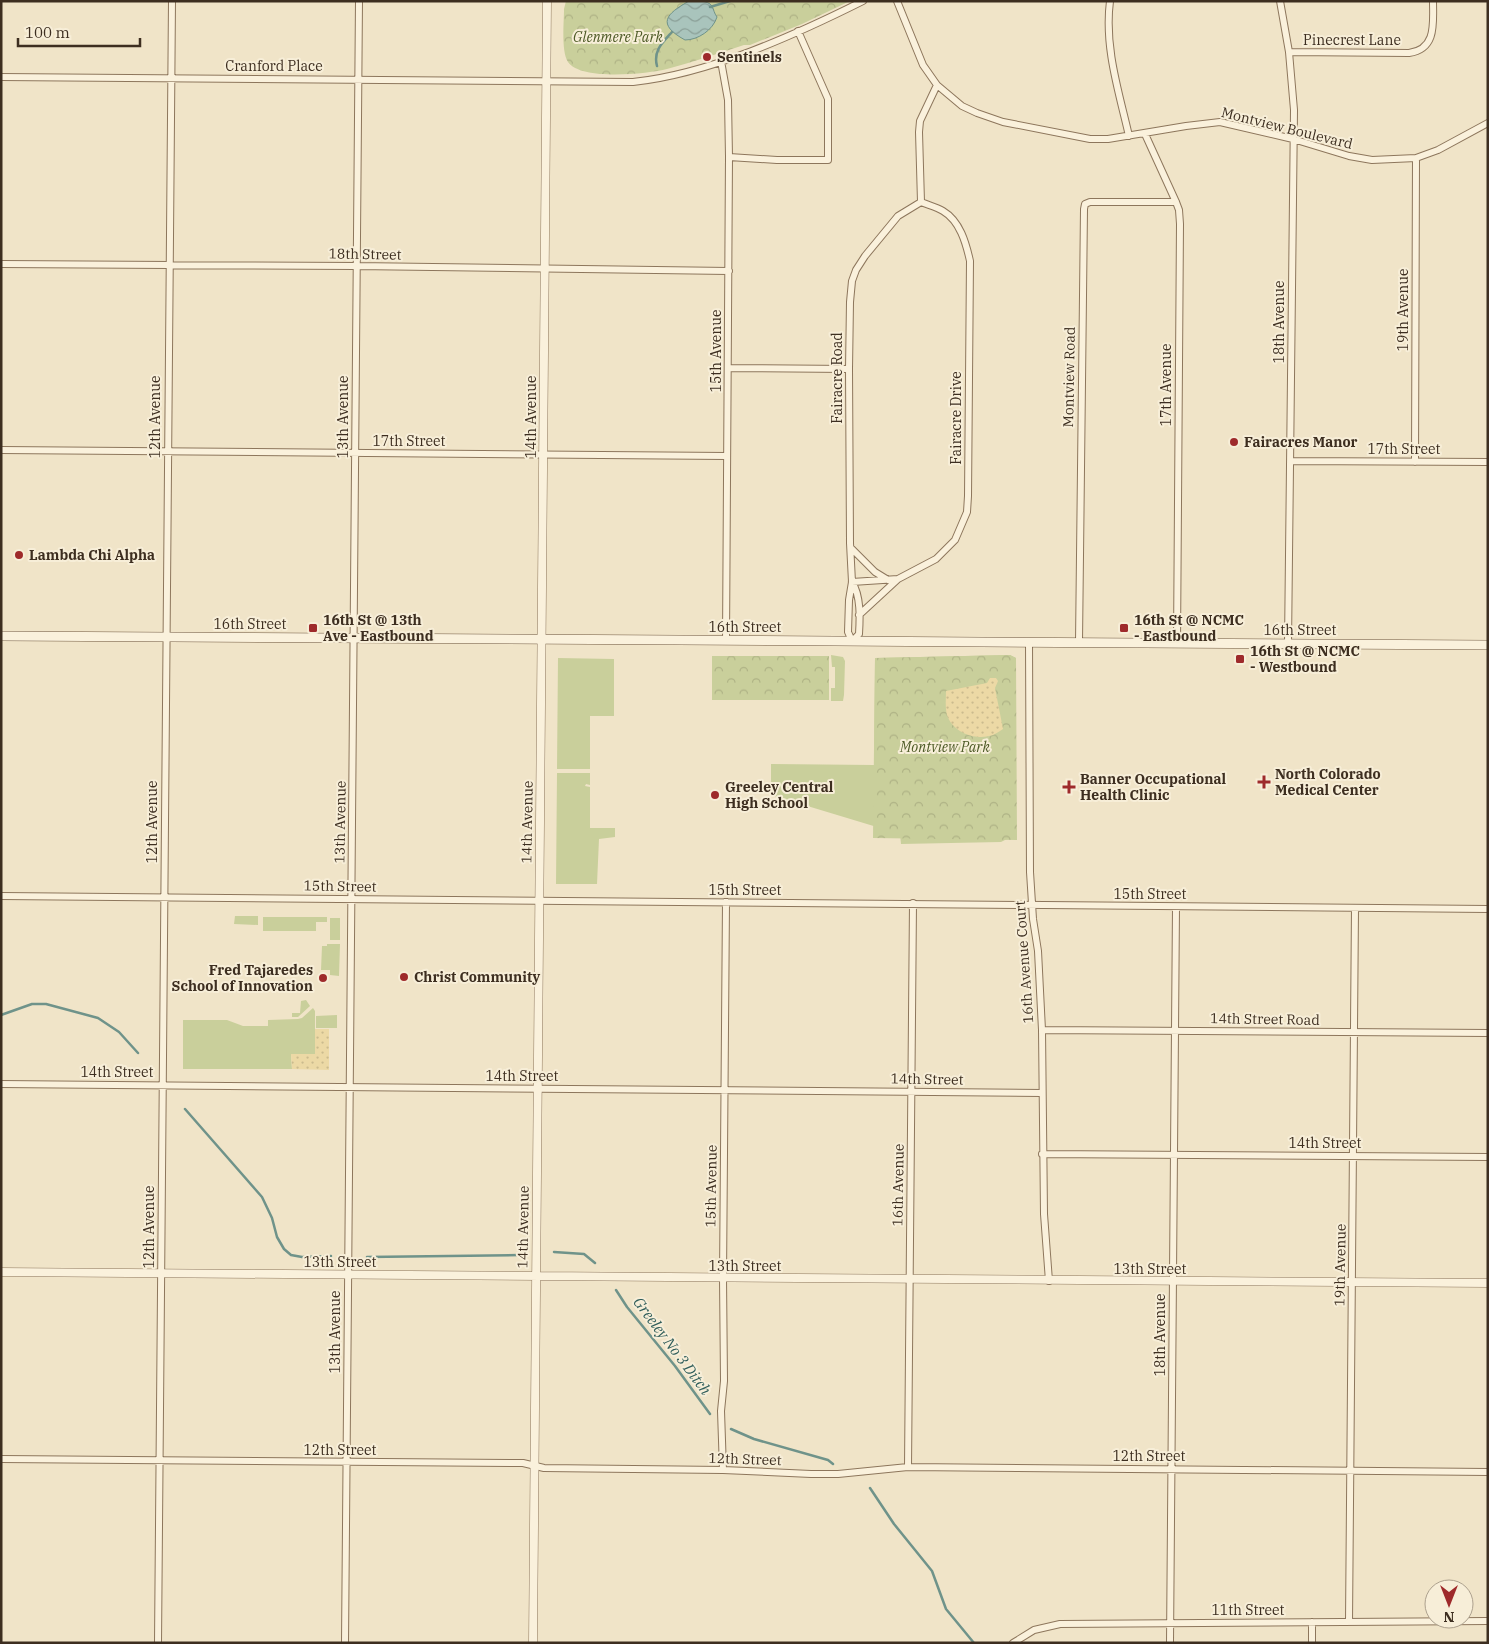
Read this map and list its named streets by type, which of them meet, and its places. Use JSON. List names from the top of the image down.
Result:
{
  "streets": {
    "main road": ["16th Street"],
    "street": [
      "Pinecrest Lane",
      "Cranford Place",
      "Montview Boulevard",
      "18th Street",
      "19th Avenue",
      "18th Avenue",
      "15th Avenue",
      "Montview Road",
      "Fairacre Road",
      "17th Avenue",
      "12th Avenue",
      "13th Avenue",
      "14th Avenue",
      "Fairacre Drive",
      "17th Street",
      "15th Street",
      "16th Avenue Court",
      "14th Street Road",
      "14th Street",
      "16th Avenue",
      "13th Street",
      "12th Street",
      "11th Street"
    ]
  },
  "crossings": [
    ["Pinecrest Lane", "18th Avenue"],
    ["Cranford Place", "15th Avenue"],
    ["Cranford Place", "12th Avenue"],
    ["Cranford Place", "13th Avenue"],
    ["Cranford Place", "14th Avenue"],
    ["Montview Boulevard", "19th Avenue"],
    ["Montview Boulevard", "18th Avenue"],
    ["Montview Boulevard", "17th Avenue"],
    ["18th Street", "15th Avenue"],
    ["18th Street", "12th Avenue"],
    ["18th Street", "13th Avenue"],
    ["18th Street", "14th Avenue"],
    ["19th Avenue", "17th Street"],
    ["19th Avenue", "15th Street"],
    ["19th Avenue", "14th Street Road"],
    ["19th Avenue", "14th Street"],
    ["19th Avenue", "13th Street"],
    ["19th Avenue", "12th Street"],
    ["19th Avenue", "11th Street"],
    ["18th Avenue", "17th Street"],
    ["18th Avenue", "16th Street"],
    ["18th Avenue", "15th Street"],
    ["18th Avenue", "14th Street Road"],
    ["18th Avenue", "14th Street"],
    ["18th Avenue", "13th Street"],
    ["18th Avenue", "12th Street"],
    ["18th Avenue", "11th Street"],
    ["15th Avenue", "17th Street"],
    ["15th Avenue", "16th Street"],
    ["15th Avenue", "15th Street"],
    ["15th Avenue", "14th Street"],
    ["15th Avenue", "13th Street"],
    ["15th Avenue", "12th Street"],
    ["Montview Road", "17th Avenue"],
    ["Montview Road", "16th Street"],
    ["Fairacre Road", "Fairacre Drive"],
    ["Fairacre Road", "16th Street"],
    ["17th Avenue", "16th Street"],
    ["12th Avenue", "17th Street"],
    ["12th Avenue", "16th Street"],
    ["12th Avenue", "15th Street"],
    ["12th Avenue", "14th Street"],
    ["12th Avenue", "13th Street"],
    ["12th Avenue", "12th Street"],
    ["13th Avenue", "17th Street"],
    ["13th Avenue", "16th Street"],
    ["13th Avenue", "15th Street"],
    ["13th Avenue", "14th Street"],
    ["13th Avenue", "13th Street"],
    ["13th Avenue", "12th Street"],
    ["14th Avenue", "17th Street"],
    ["14th Avenue", "16th Street"],
    ["14th Avenue", "15th Street"],
    ["14th Avenue", "14th Street"],
    ["14th Avenue", "13th Street"],
    ["14th Avenue", "12th Street"],
    ["16th Street", "16th Avenue Court"],
    ["15th Street", "16th Avenue Court"],
    ["15th Street", "16th Avenue"],
    ["16th Avenue Court", "14th Street Road"],
    ["16th Avenue Court", "14th Street"],
    ["16th Avenue Court", "13th Street"],
    ["14th Street", "16th Avenue"],
    ["16th Avenue", "13th Street"],
    ["16th Avenue", "12th Street"]
  ],
  "water": ["Greeley No 3 Ditch"],
  "parks": ["Glenmere Park", "Montview Park"],
  "places": {
    "other": [
      "Sentinels",
      "Fairacres Manor",
      "Lambda Chi Alpha",
      "Greeley Central High School",
      "Christ Community",
      "Fred Tajaredes School of Innovation"
    ],
    "transit": ["16th St @ 13th Ave - Eastbound", "16th St @ NCMC - Eastbound", "16th St @ NCMC - Westbound"],
    "health": ["North Colorado Medical Center", "Banner Occupational Health Clinic"]
  },
  "scale_bar": "100 m",
  "north": "bottom"
}
